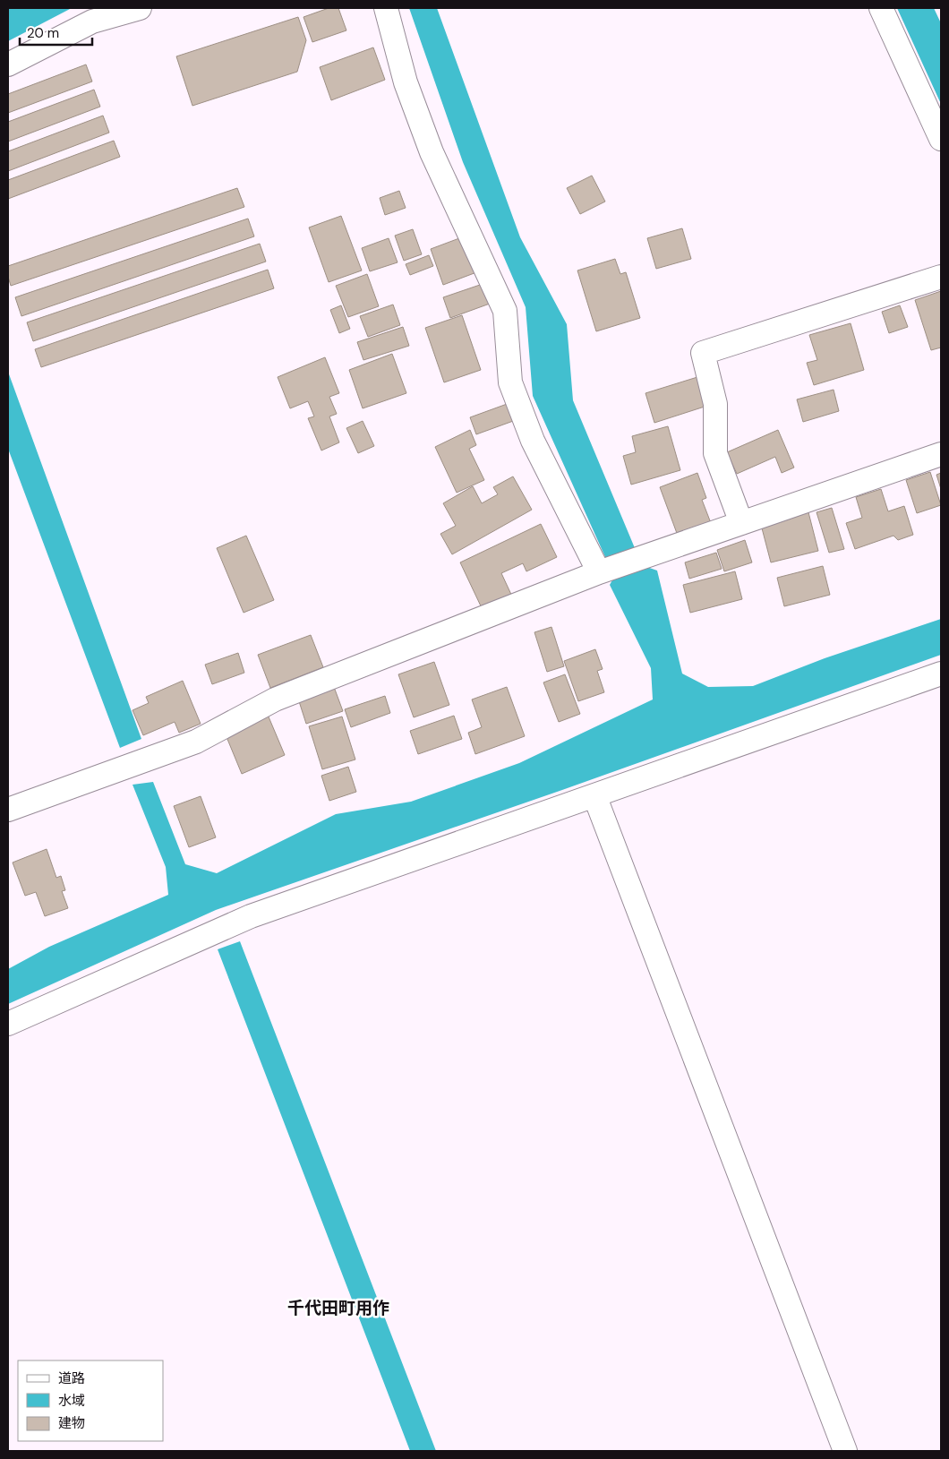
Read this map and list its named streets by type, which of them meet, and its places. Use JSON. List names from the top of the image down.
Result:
{
  "districts": ["千代田町用作"],
  "legend": ["道路", "水域", "建物"],
  "scale_bar": "20 m"
}
